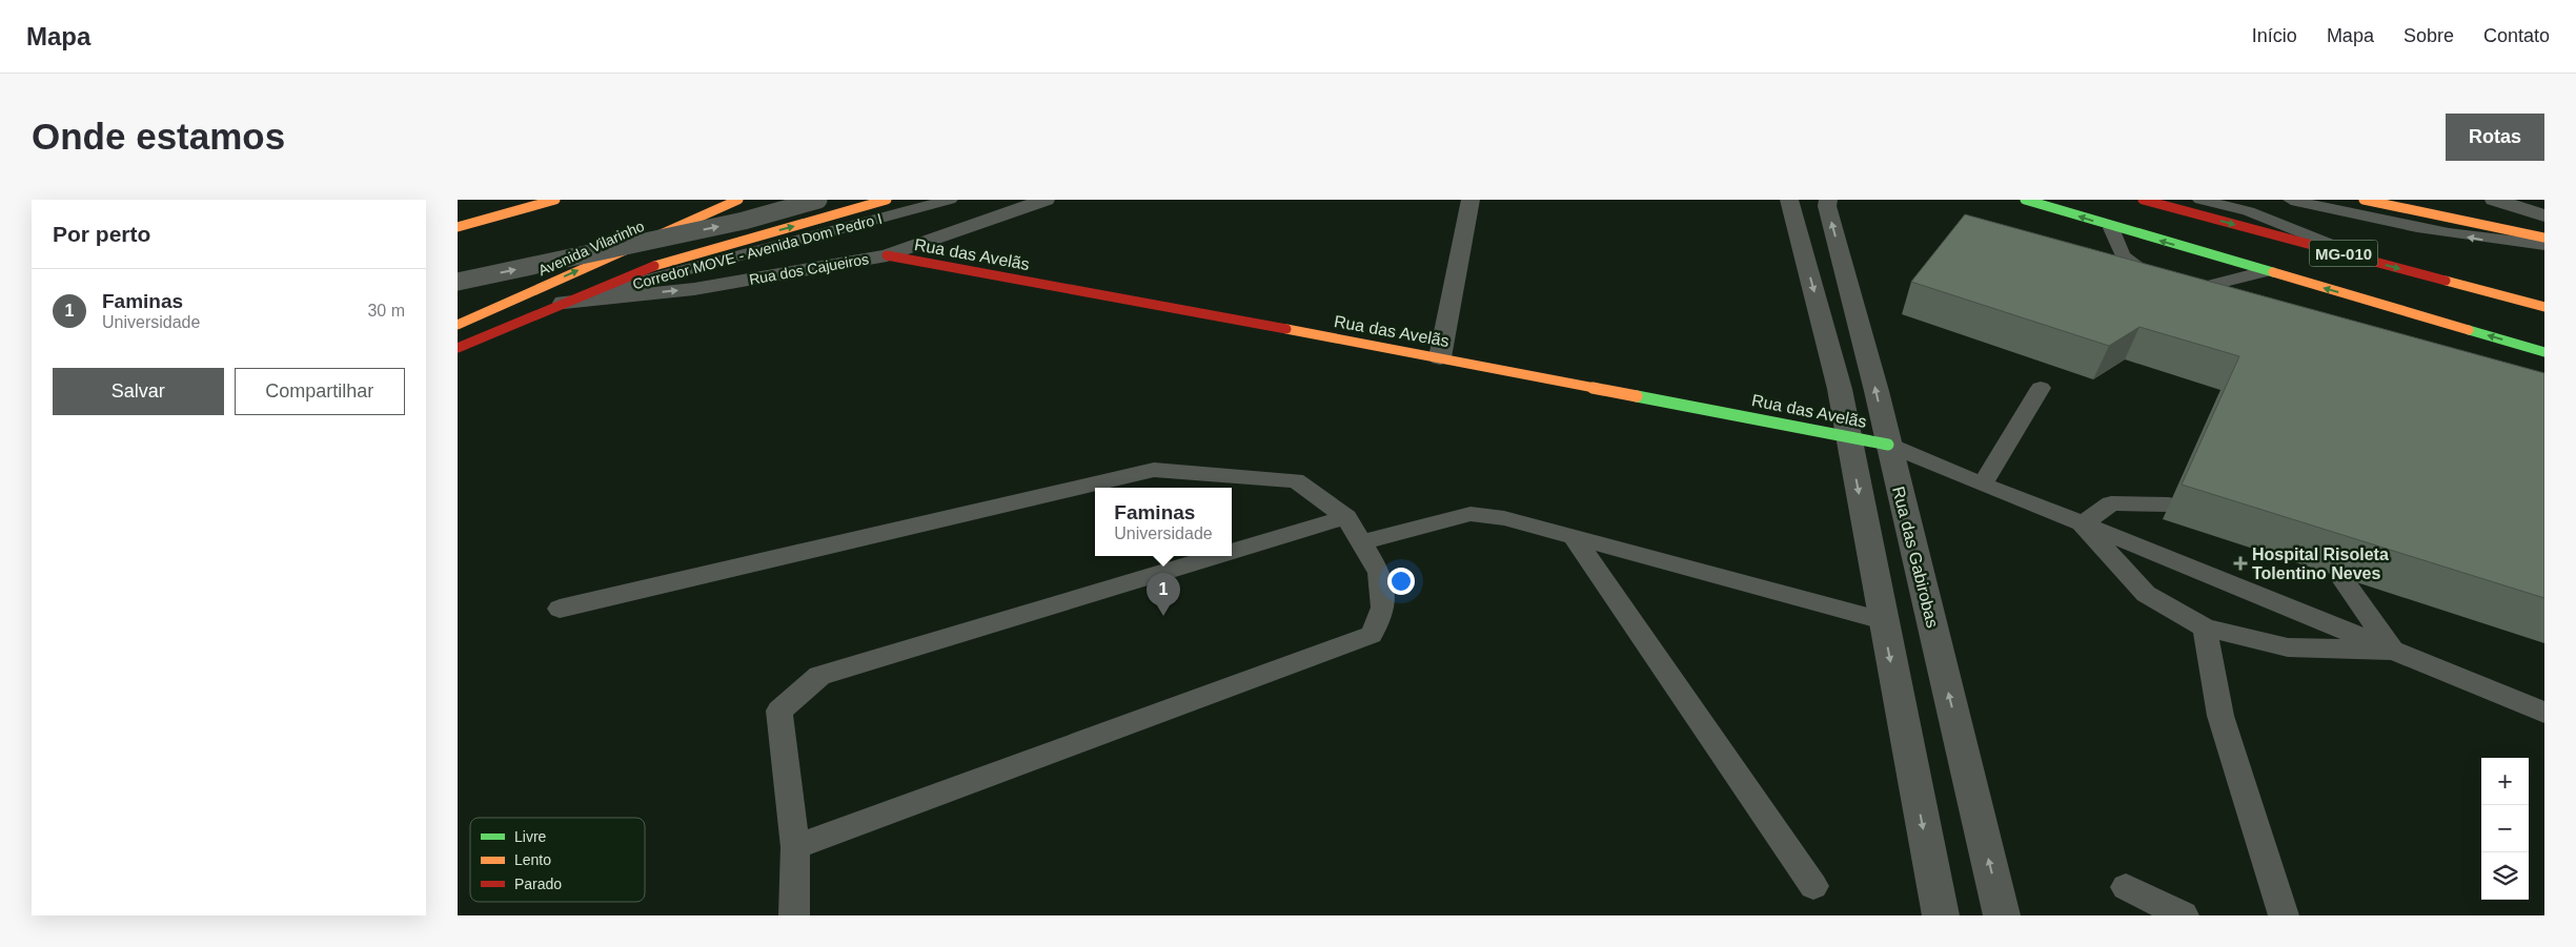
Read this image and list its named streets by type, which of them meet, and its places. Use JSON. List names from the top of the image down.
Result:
{
  "streets": {
    "main road": ["Avenida Vilarinho", "MG-010", "Rua das Avelãs"],
    "street": ["Rua dos Cajueiros", "Rua das Gabirobas"],
    "lane": ["Corredor MOVE - Avenida Dom Pedro I"]
  },
  "crossings": [
    ["Corredor MOVE - Avenida Dom Pedro I", "Rua dos Cajueiros"],
    ["Rua das Avelãs", "Rua dos Cajueiros"],
    ["Rua das Avelãs", "Rua das Gabirobas"]
  ],
  "one_way": ["Rua dos Cajueiros"],
  "places": {
    "health": ["Hospital Risoleta Tolentino Neves"]
  },
  "legend": ["Livre", "Lento", "Parado"],
  "page": {
    "header": "Mapa",
    "nav": [
      "Início",
      "Mapa",
      "Sobre",
      "Contato"
    ],
    "buttons": [
      "Rotas",
      ["Salvar", "Compartilhar"]
    ],
    "title": "Onde estamos",
    "heading": "Por perto",
    "list": [
      {
        "mark": "1",
        "name": "Faminas",
        "note": "Universidade",
        "value": "30 m"
      }
    ],
    "popup": ["Faminas", "Universidade"],
    "pins": "1",
    "map_buttons": ["+", "−"]
  }
}
